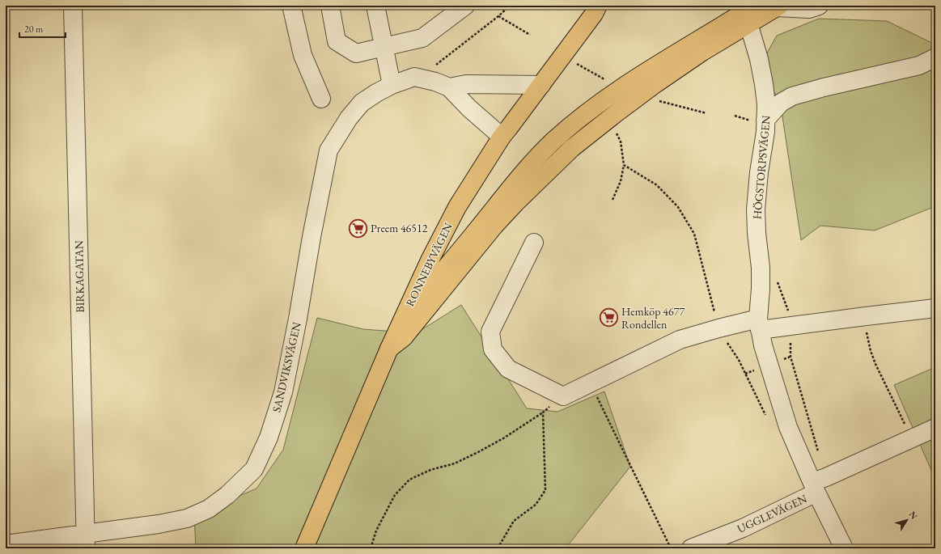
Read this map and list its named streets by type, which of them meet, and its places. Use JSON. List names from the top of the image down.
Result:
{
  "streets": {
    "main road": ["RONNEBYVÄGEN"],
    "street": [
      "HÖGSTORPSVÄGEN",
      "BIRKAGATAN",
      "SANDVIKSVÄGEN",
      "UGGLEVÄGEN"
    ]
  },
  "crossings": [
    ["HÖGSTORPSVÄGEN", "UGGLEVÄGEN"],
    ["BIRKAGATAN", "SANDVIKSVÄGEN"]
  ],
  "places": {
    "supermarket": ["Preem 46512", "Hemköp 4677 Rondellen"]
  },
  "scale_bar": "20 m",
  "north": "top right"
}
